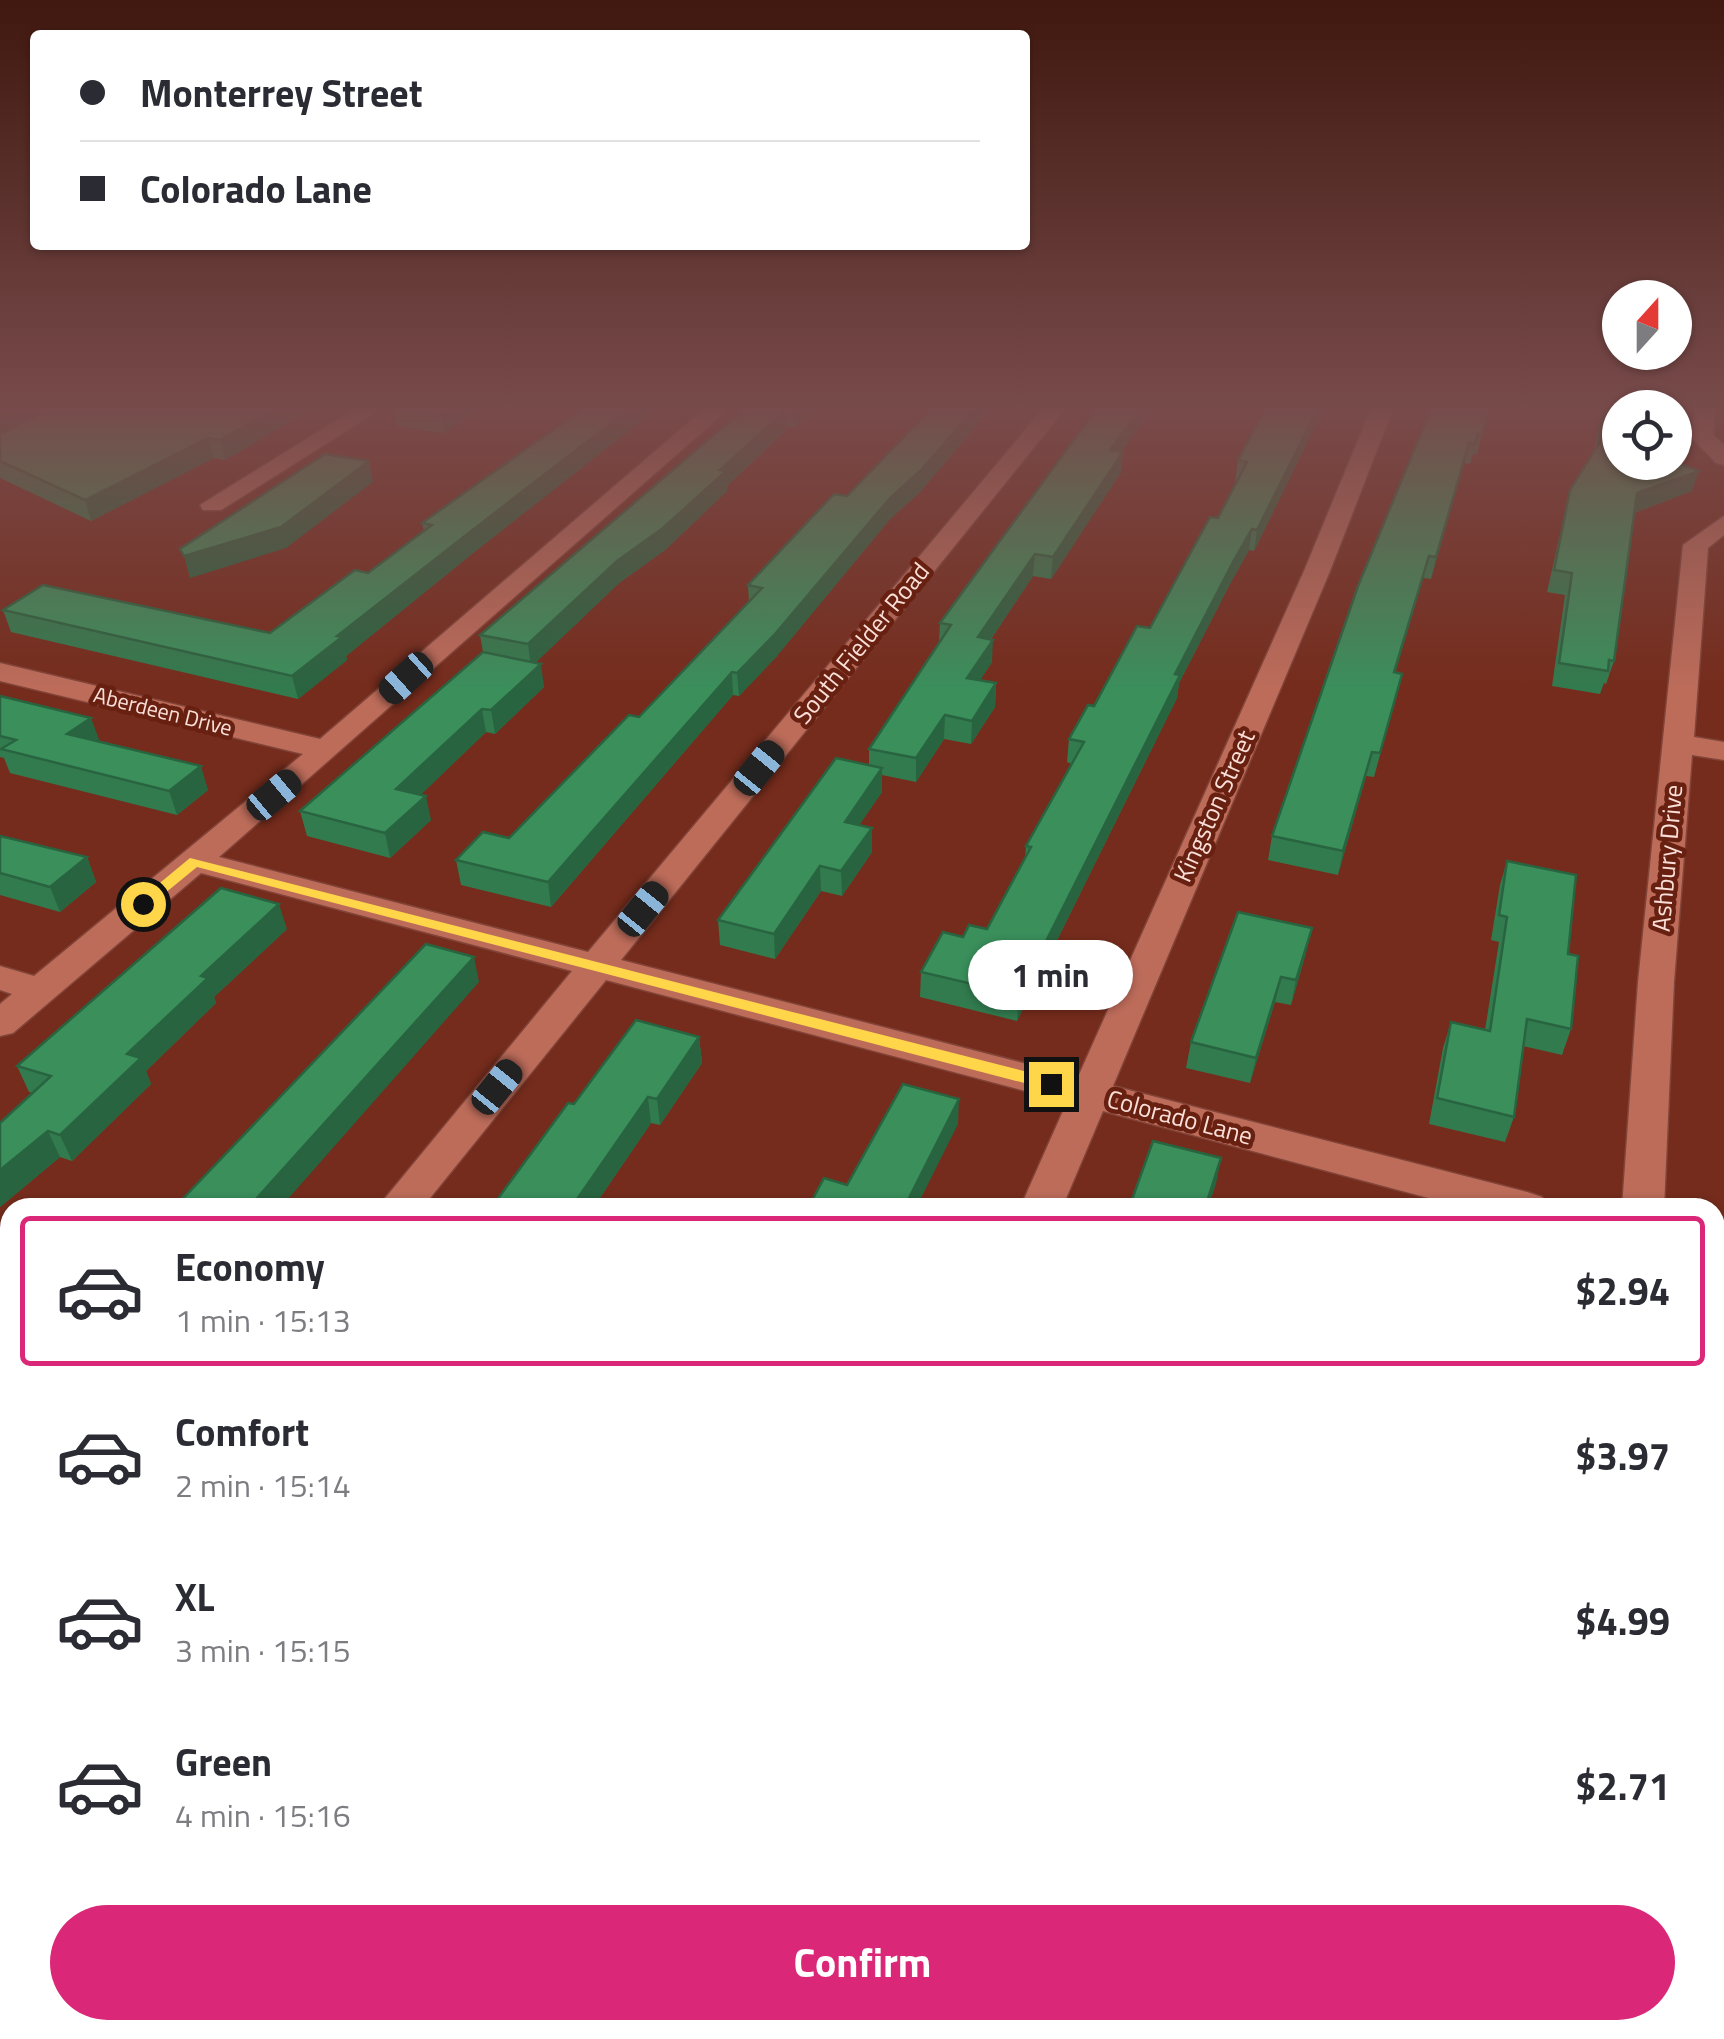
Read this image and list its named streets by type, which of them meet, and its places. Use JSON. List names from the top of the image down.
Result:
{
  "streets": {
    "street": [
      "South Fielder Road",
      "Aberdeen Drive",
      "Kingston Street",
      "Ashbury Drive",
      "Colorado Lane"
    ]
  },
  "crossings": [
    ["South Fielder Road", "Colorado Lane"],
    ["Kingston Street", "Colorado Lane"]
  ],
  "north": "top",
  "page": {
    "banner": ["Monterrey Street", "Colorado Lane"],
    "bubble": "1 min",
    "list": [
      {
        "name": "Economy",
        "note": "1 min · 15:13",
        "value": "$2.94"
      },
      {
        "name": "Comfort",
        "note": "2 min · 15:14",
        "value": "$3.97"
      },
      {
        "name": "XL",
        "note": "3 min · 15:15",
        "value": "$4.99"
      },
      {
        "name": "Green",
        "note": "4 min · 15:16",
        "value": "$2.71"
      }
    ],
    "buttons": "Confirm"
  }
}
